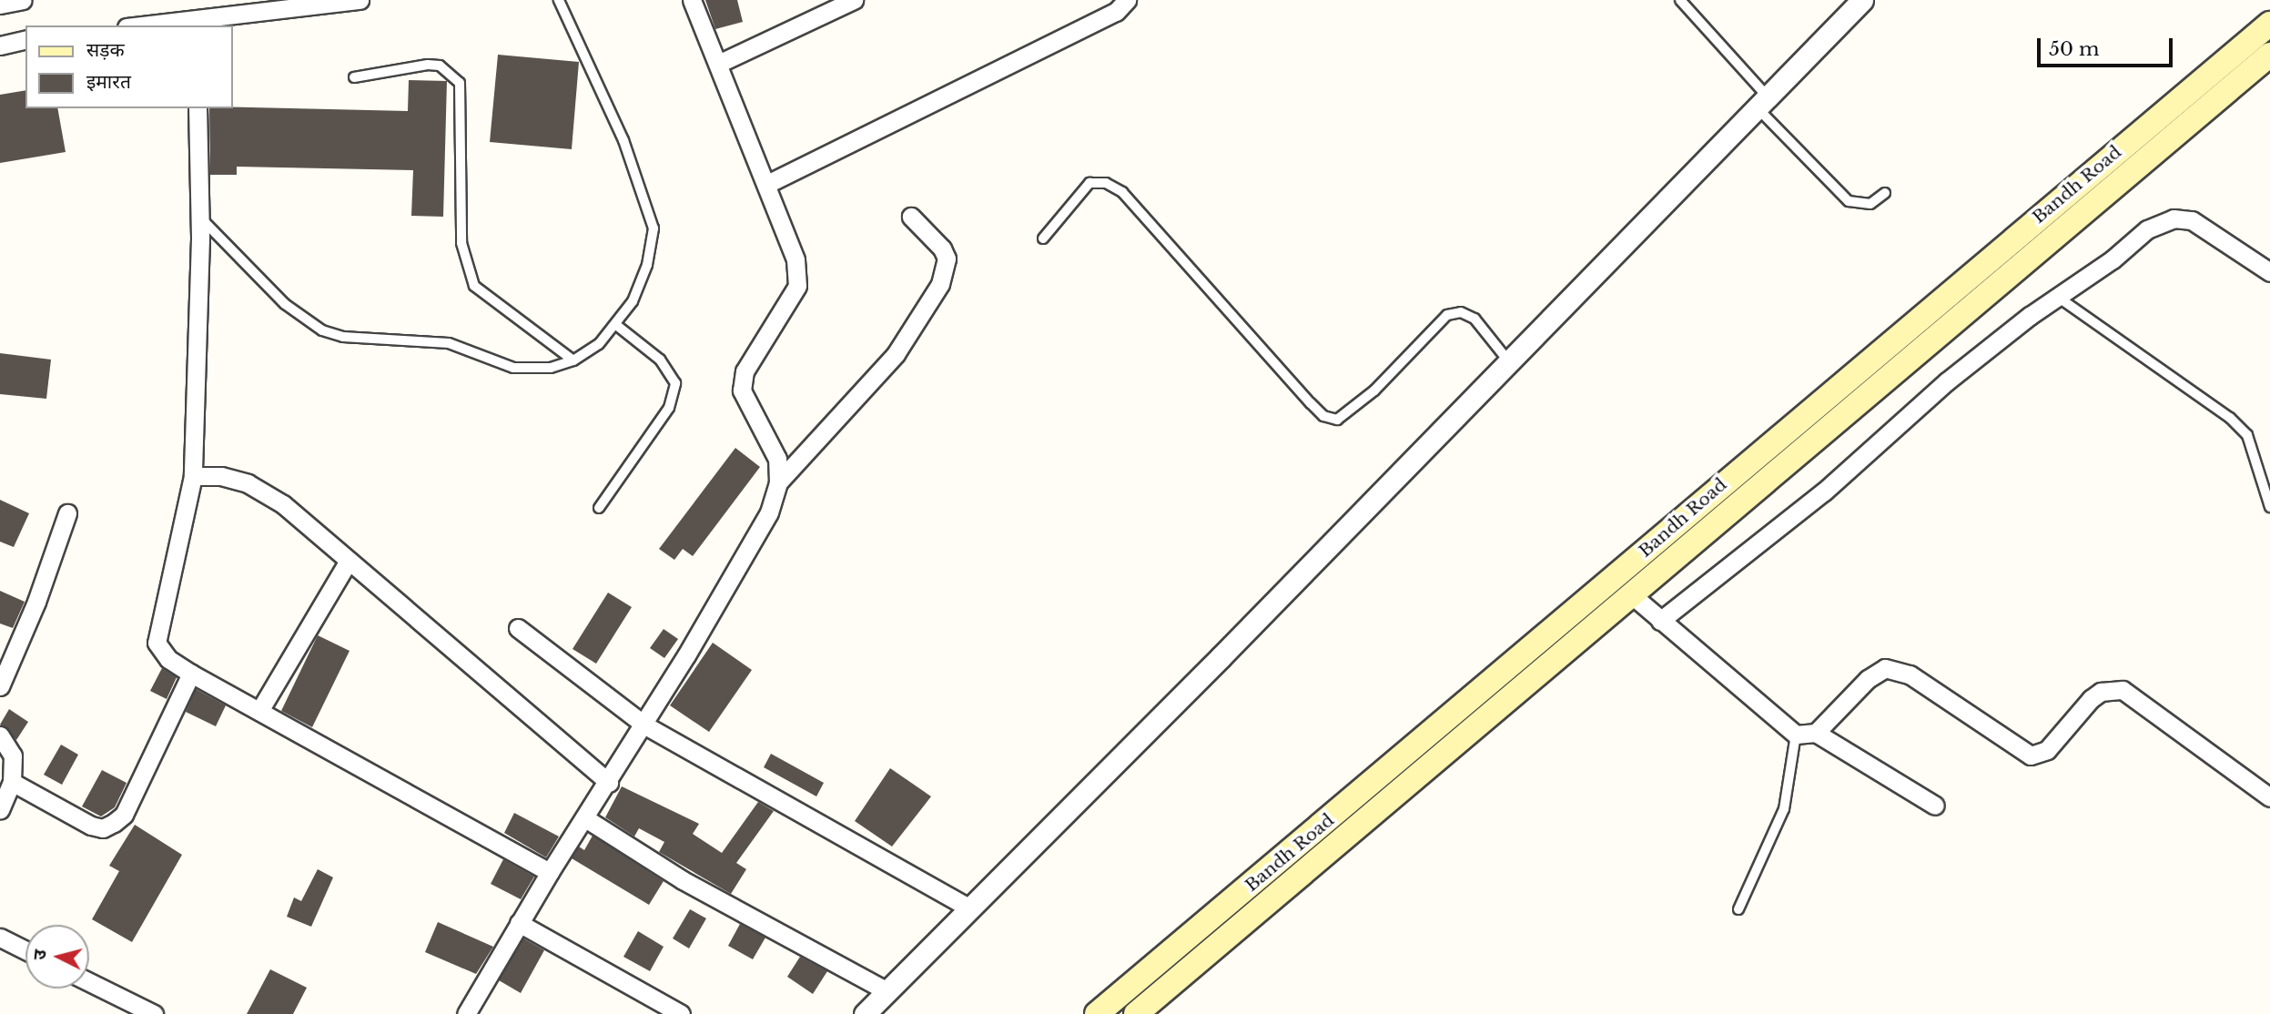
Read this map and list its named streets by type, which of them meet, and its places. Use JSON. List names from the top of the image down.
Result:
{
  "streets": {
    "main road": ["Bandh Road"]
  },
  "legend": ["सड़क", "इमारत"],
  "scale_bar": "50 m",
  "north": "left"
}
